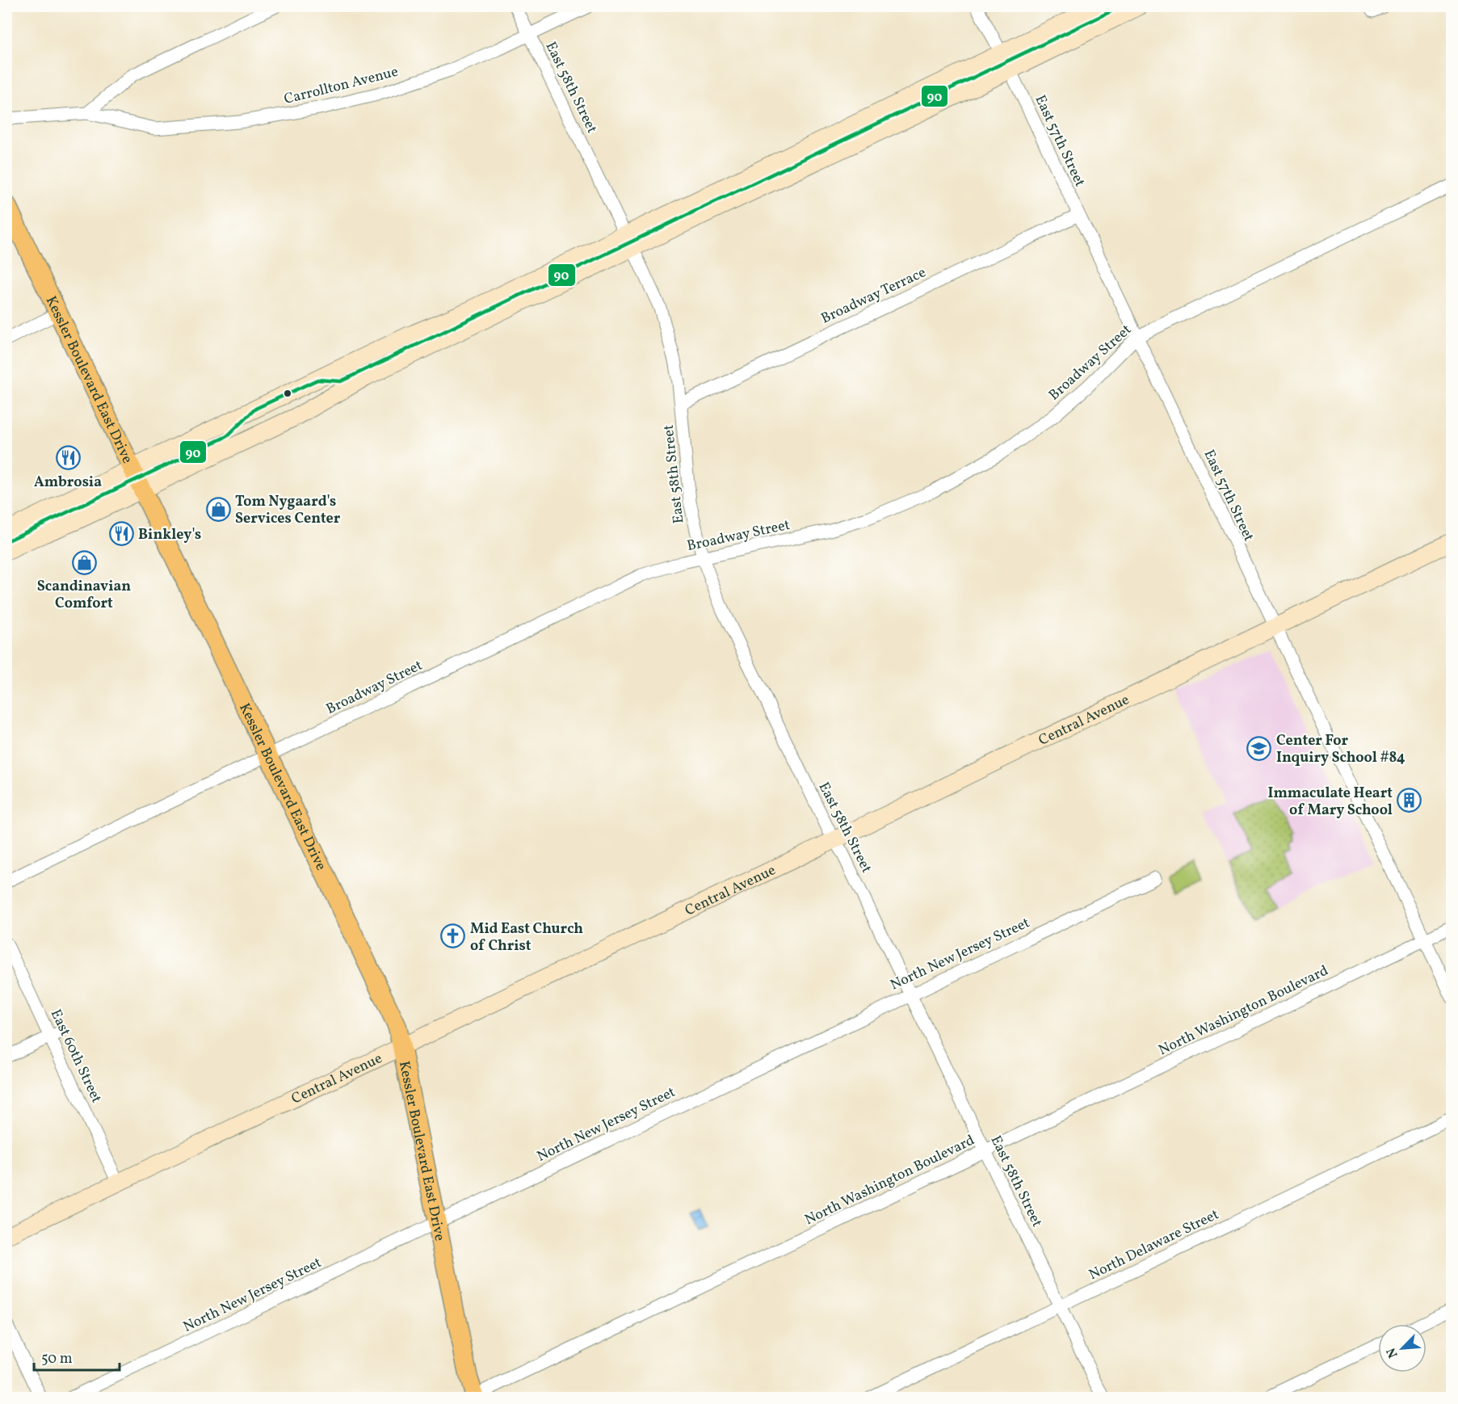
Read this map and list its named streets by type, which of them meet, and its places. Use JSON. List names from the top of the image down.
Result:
{
  "streets": {
    "main road": ["Kessler Boulevard East Drive", "Central Avenue"],
    "street": [
      "Carrollton Avenue",
      "East 58th Street",
      "East 57th Street",
      "Broadway Terrace",
      "Broadway Street",
      "North New Jersey Street",
      "North Washington Boulevard",
      "East 60th Street",
      "North Delaware Street"
    ]
  },
  "crossings": [
    ["Carrollton Avenue", "East 58th Street"],
    ["East 58th Street", "Broadway Terrace"],
    ["East 58th Street", "Broadway Street"],
    ["East 58th Street", "Central Avenue"],
    ["East 58th Street", "North New Jersey Street"],
    ["East 58th Street", "North Washington Boulevard"],
    ["East 58th Street", "North Delaware Street"],
    ["East 57th Street", "Broadway Terrace"],
    ["East 57th Street", "Broadway Street"],
    ["East 57th Street", "Central Avenue"],
    ["East 57th Street", "North Washington Boulevard"],
    ["Broadway Street", "Kessler Boulevard East Drive"],
    ["Kessler Boulevard East Drive", "Central Avenue"],
    ["Kessler Boulevard East Drive", "North New Jersey Street"],
    ["Kessler Boulevard East Drive", "North Washington Boulevard"],
    ["Central Avenue", "East 60th Street"]
  ],
  "places": {
    "restaurant": ["Ambrosia", "Binkley's"],
    "shop": ["Tom Nygaard's Services Center", "Scandinavian Comfort"],
    "school or university": ["Center For Inquiry School #84"],
    "building": ["Immaculate Heart of Mary School"],
    "church": ["Mid East Church of Christ"]
  },
  "lines": ["transit line 90"],
  "scale_bar": "50 m",
  "north": "bottom left"
}
